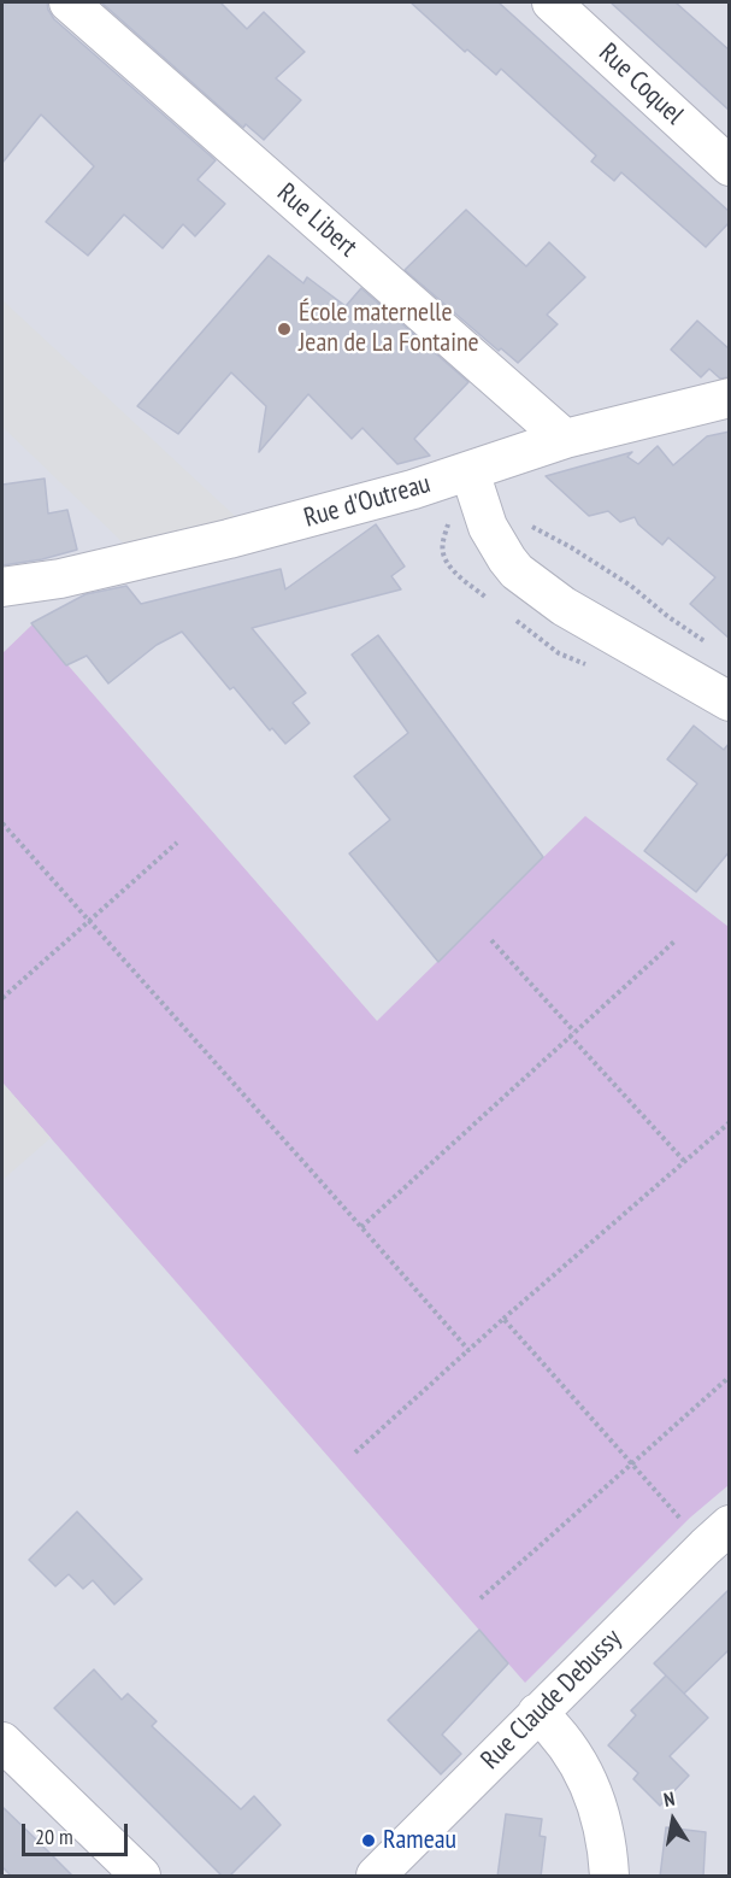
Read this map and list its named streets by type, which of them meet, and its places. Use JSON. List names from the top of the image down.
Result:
{
  "streets": {
    "street": [
      "Rue Coquel",
      "Rue Libert",
      "Rue d'Outreau",
      "Rue Claude Debussy"
    ]
  },
  "crossings": [
    ["Rue Libert", "Rue d'Outreau"]
  ],
  "places": ["École maternelle Jean de La Fontaine", "Rameau"],
  "scale_bar": "20 m",
  "north": "top"
}
